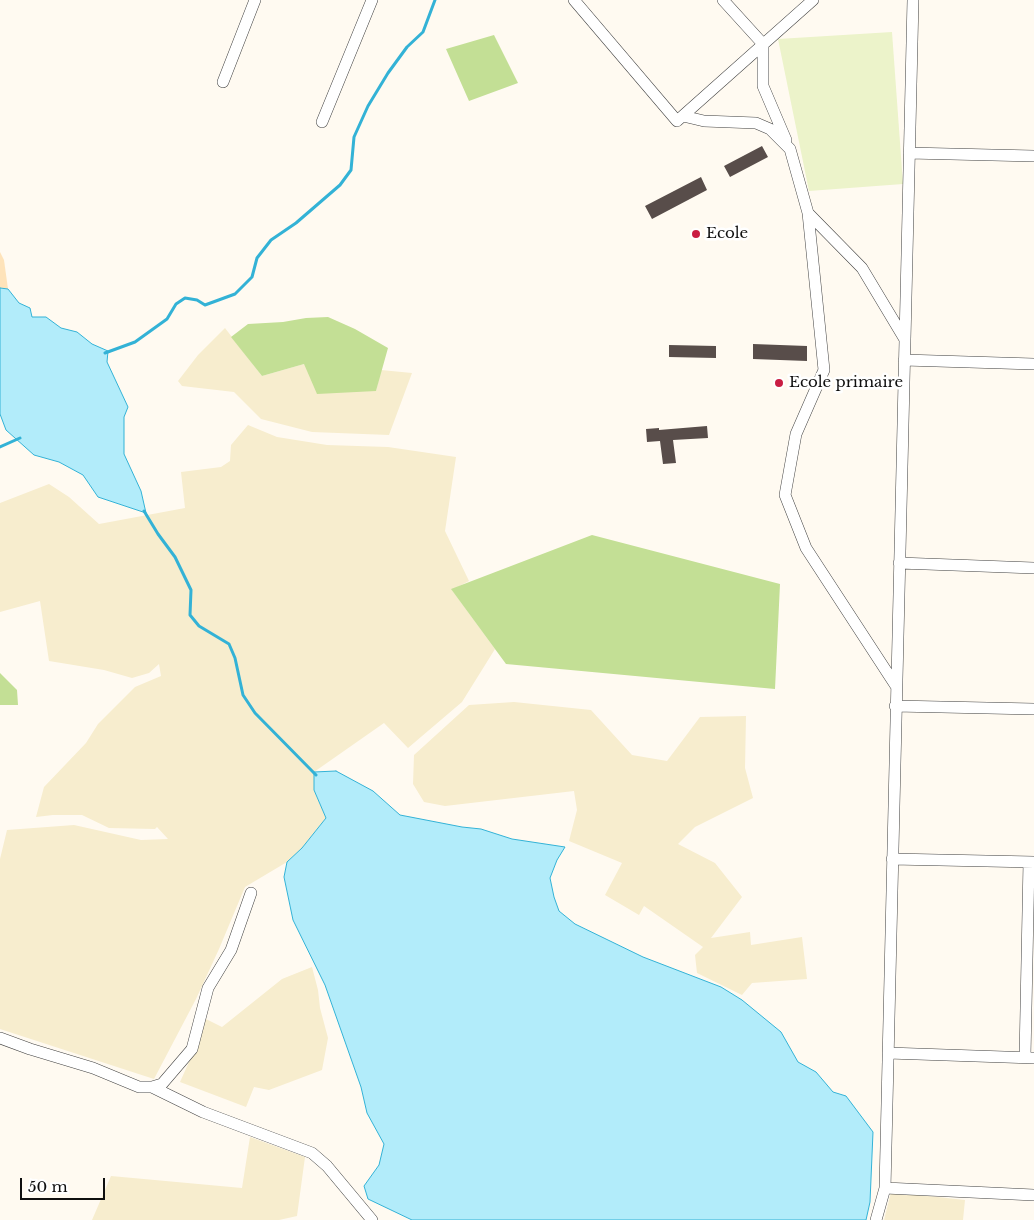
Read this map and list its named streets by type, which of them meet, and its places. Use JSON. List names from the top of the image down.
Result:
{
  "places": ["Ecole", "Ecole primaire"],
  "scale_bar": "50 m"
}
